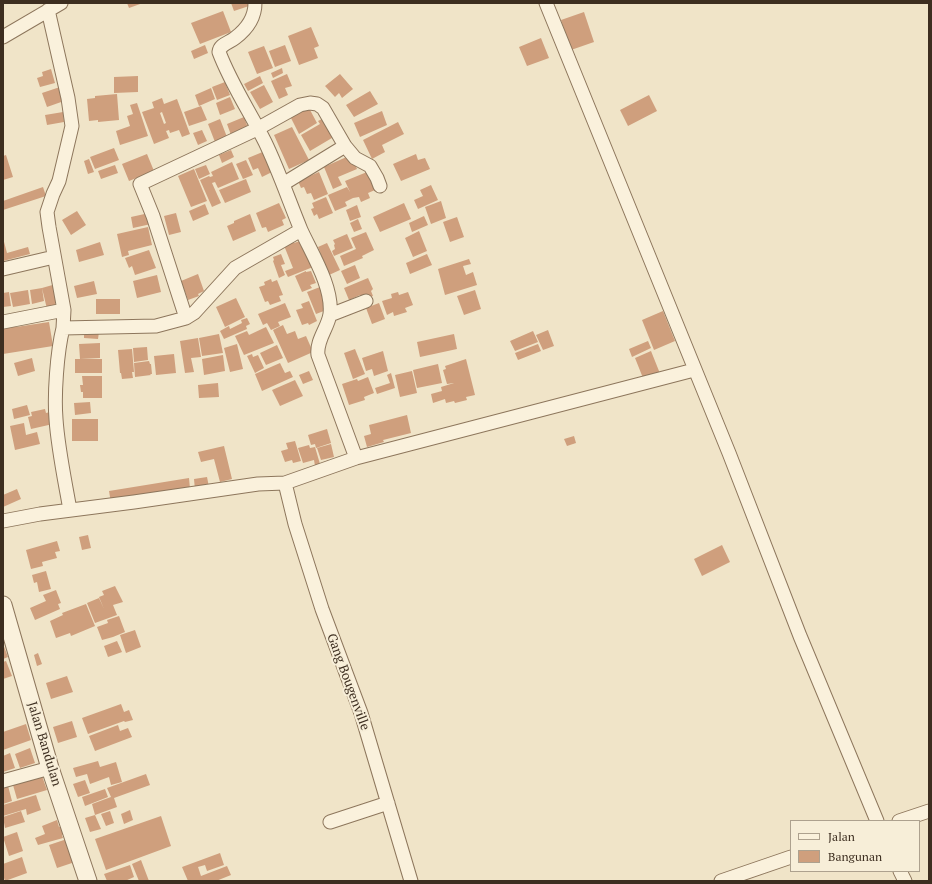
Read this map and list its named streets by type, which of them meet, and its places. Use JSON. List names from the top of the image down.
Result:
{
  "streets": {
    "street": ["Gang Bougenville", "Jalan Bandulan"]
  },
  "legend": ["Jalan", "Bangunan"]
}
